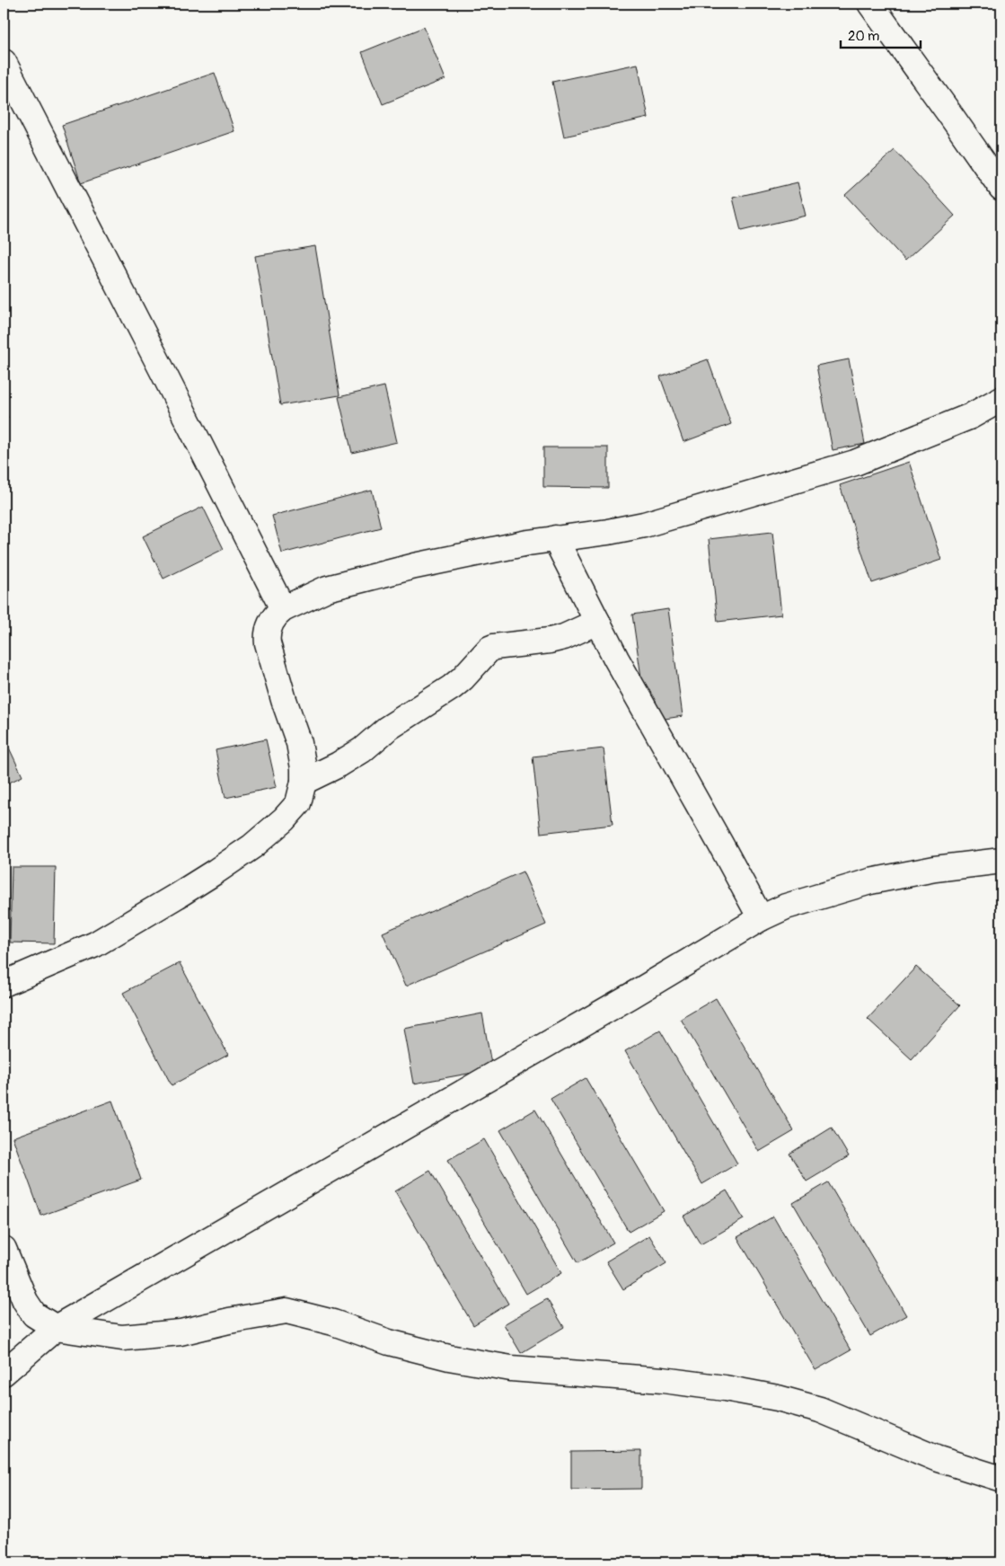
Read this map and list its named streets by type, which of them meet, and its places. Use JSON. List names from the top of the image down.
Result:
{
  "scale_bar": "20 m"
}
